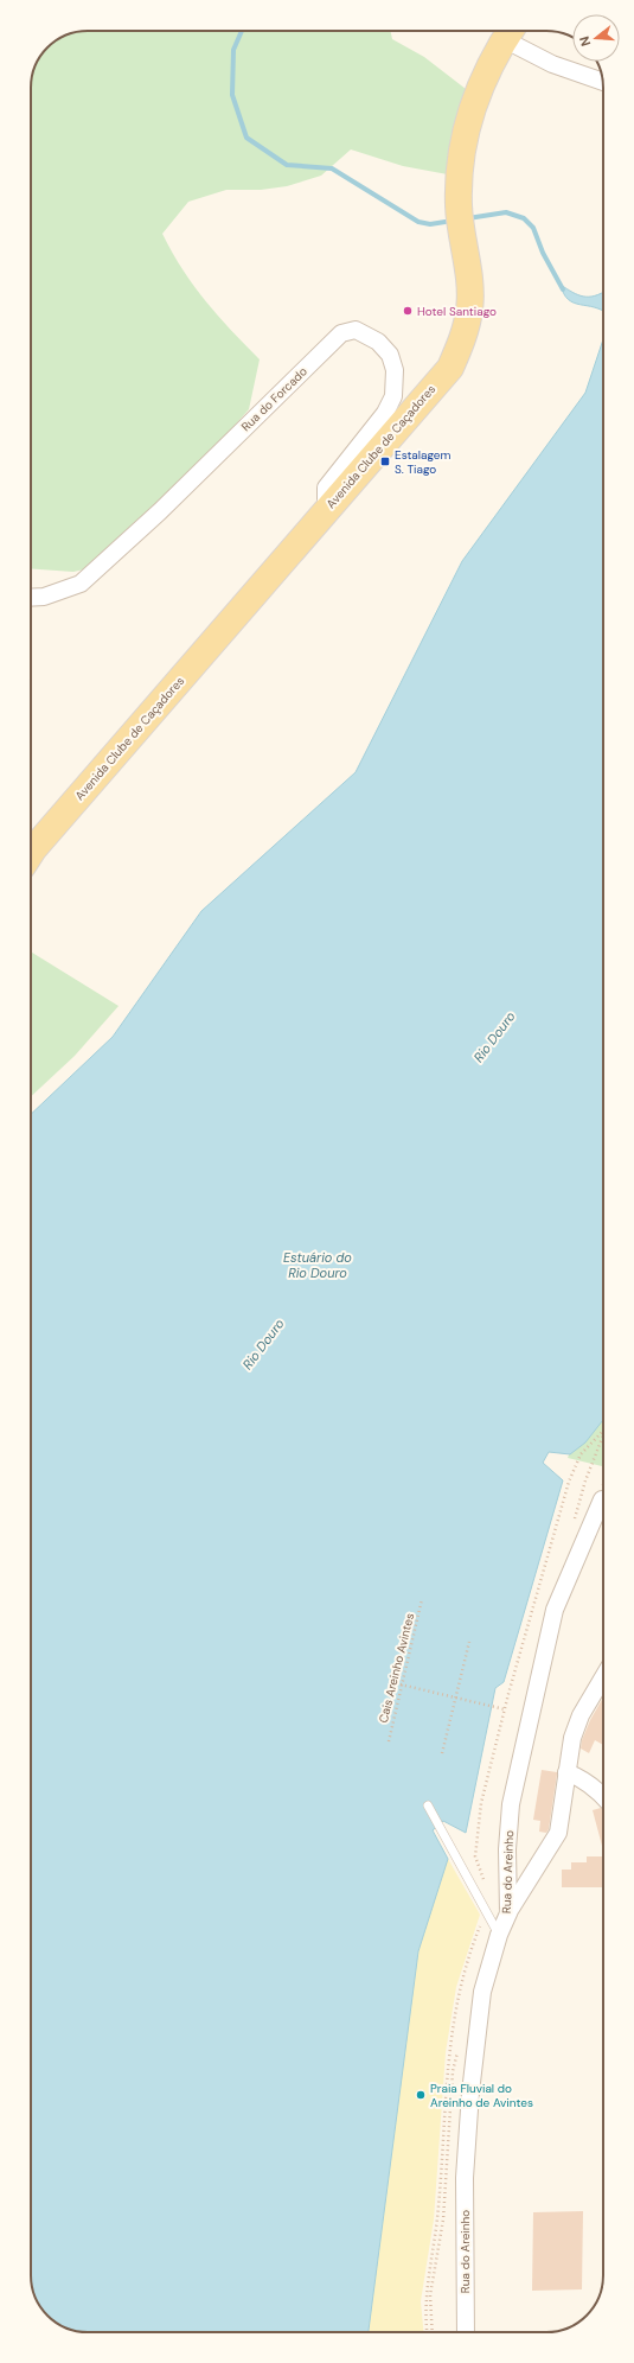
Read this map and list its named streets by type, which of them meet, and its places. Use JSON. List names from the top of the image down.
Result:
{
  "streets": {
    "main road": ["Avenida Clube de Caçadores"],
    "street": ["Rua do Forcado", "Rua do Areinho"],
    "path": ["Cais Areinho Avintes"]
  },
  "crossings": [
    ["Rua do Forcado", "Avenida Clube de Caçadores"]
  ],
  "water": ["Rio Douro", "Estuário do Rio Douro"],
  "places": {
    "other": ["Hotel Santiago", "Praia Fluvial do Areinho de Avintes"],
    "transit": ["Estalagem S. Tiago"]
  },
  "north": "left"
}
